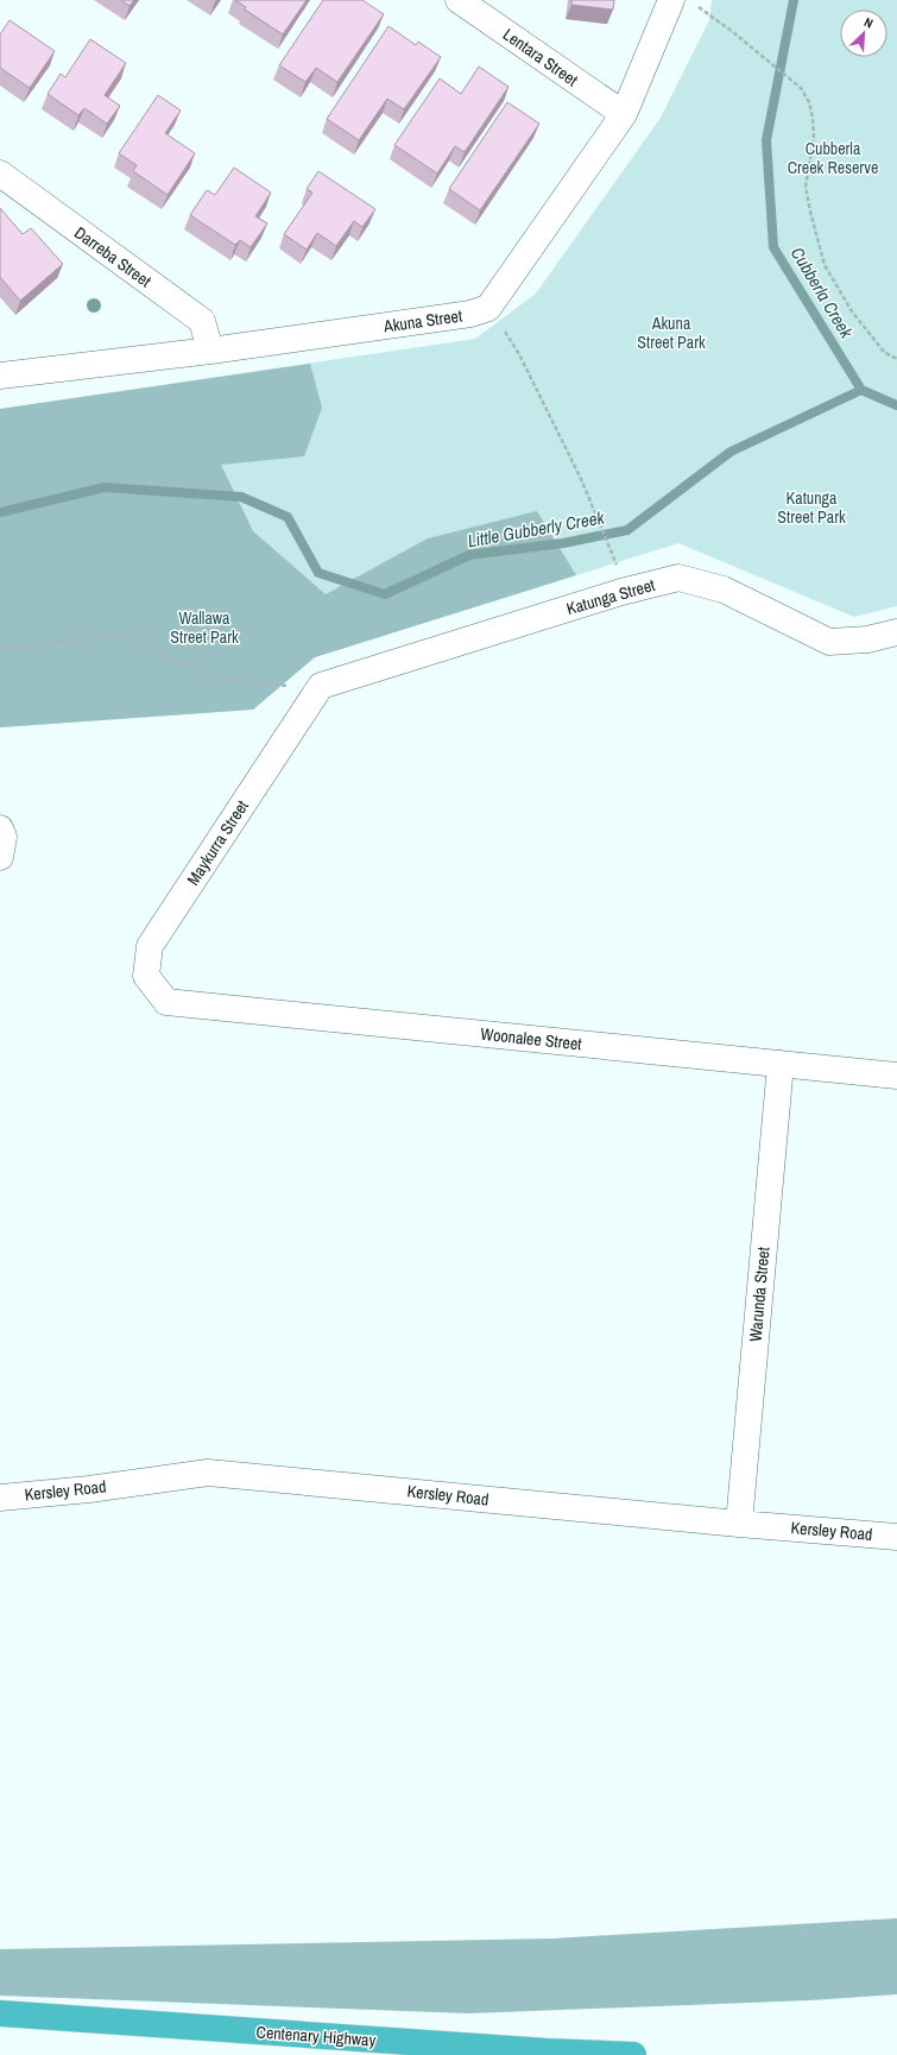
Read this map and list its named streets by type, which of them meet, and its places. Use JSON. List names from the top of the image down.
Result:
{
  "streets": {
    "highway": ["Centenary Highway"],
    "street": [
      "Lentara Street",
      "Darreba Street",
      "Akuna Street",
      "Katunga Street",
      "Maykurra Street",
      "Woonalee Street",
      "Warunda Street",
      "Kersley Road"
    ]
  },
  "crossings": [
    ["Darreba Street", "Akuna Street"],
    ["Katunga Street", "Maykurra Street"],
    ["Maykurra Street", "Woonalee Street"],
    ["Woonalee Street", "Warunda Street"],
    ["Warunda Street", "Kersley Road"]
  ],
  "water": ["Cubberla Creek", "Little Gubberly Creek"],
  "parks": [
    "Cubberla Creek Reserve",
    "Akuna Street Park",
    "Katunga Street Park",
    "Wallawa Street Park"
  ],
  "north": "top right"
}
